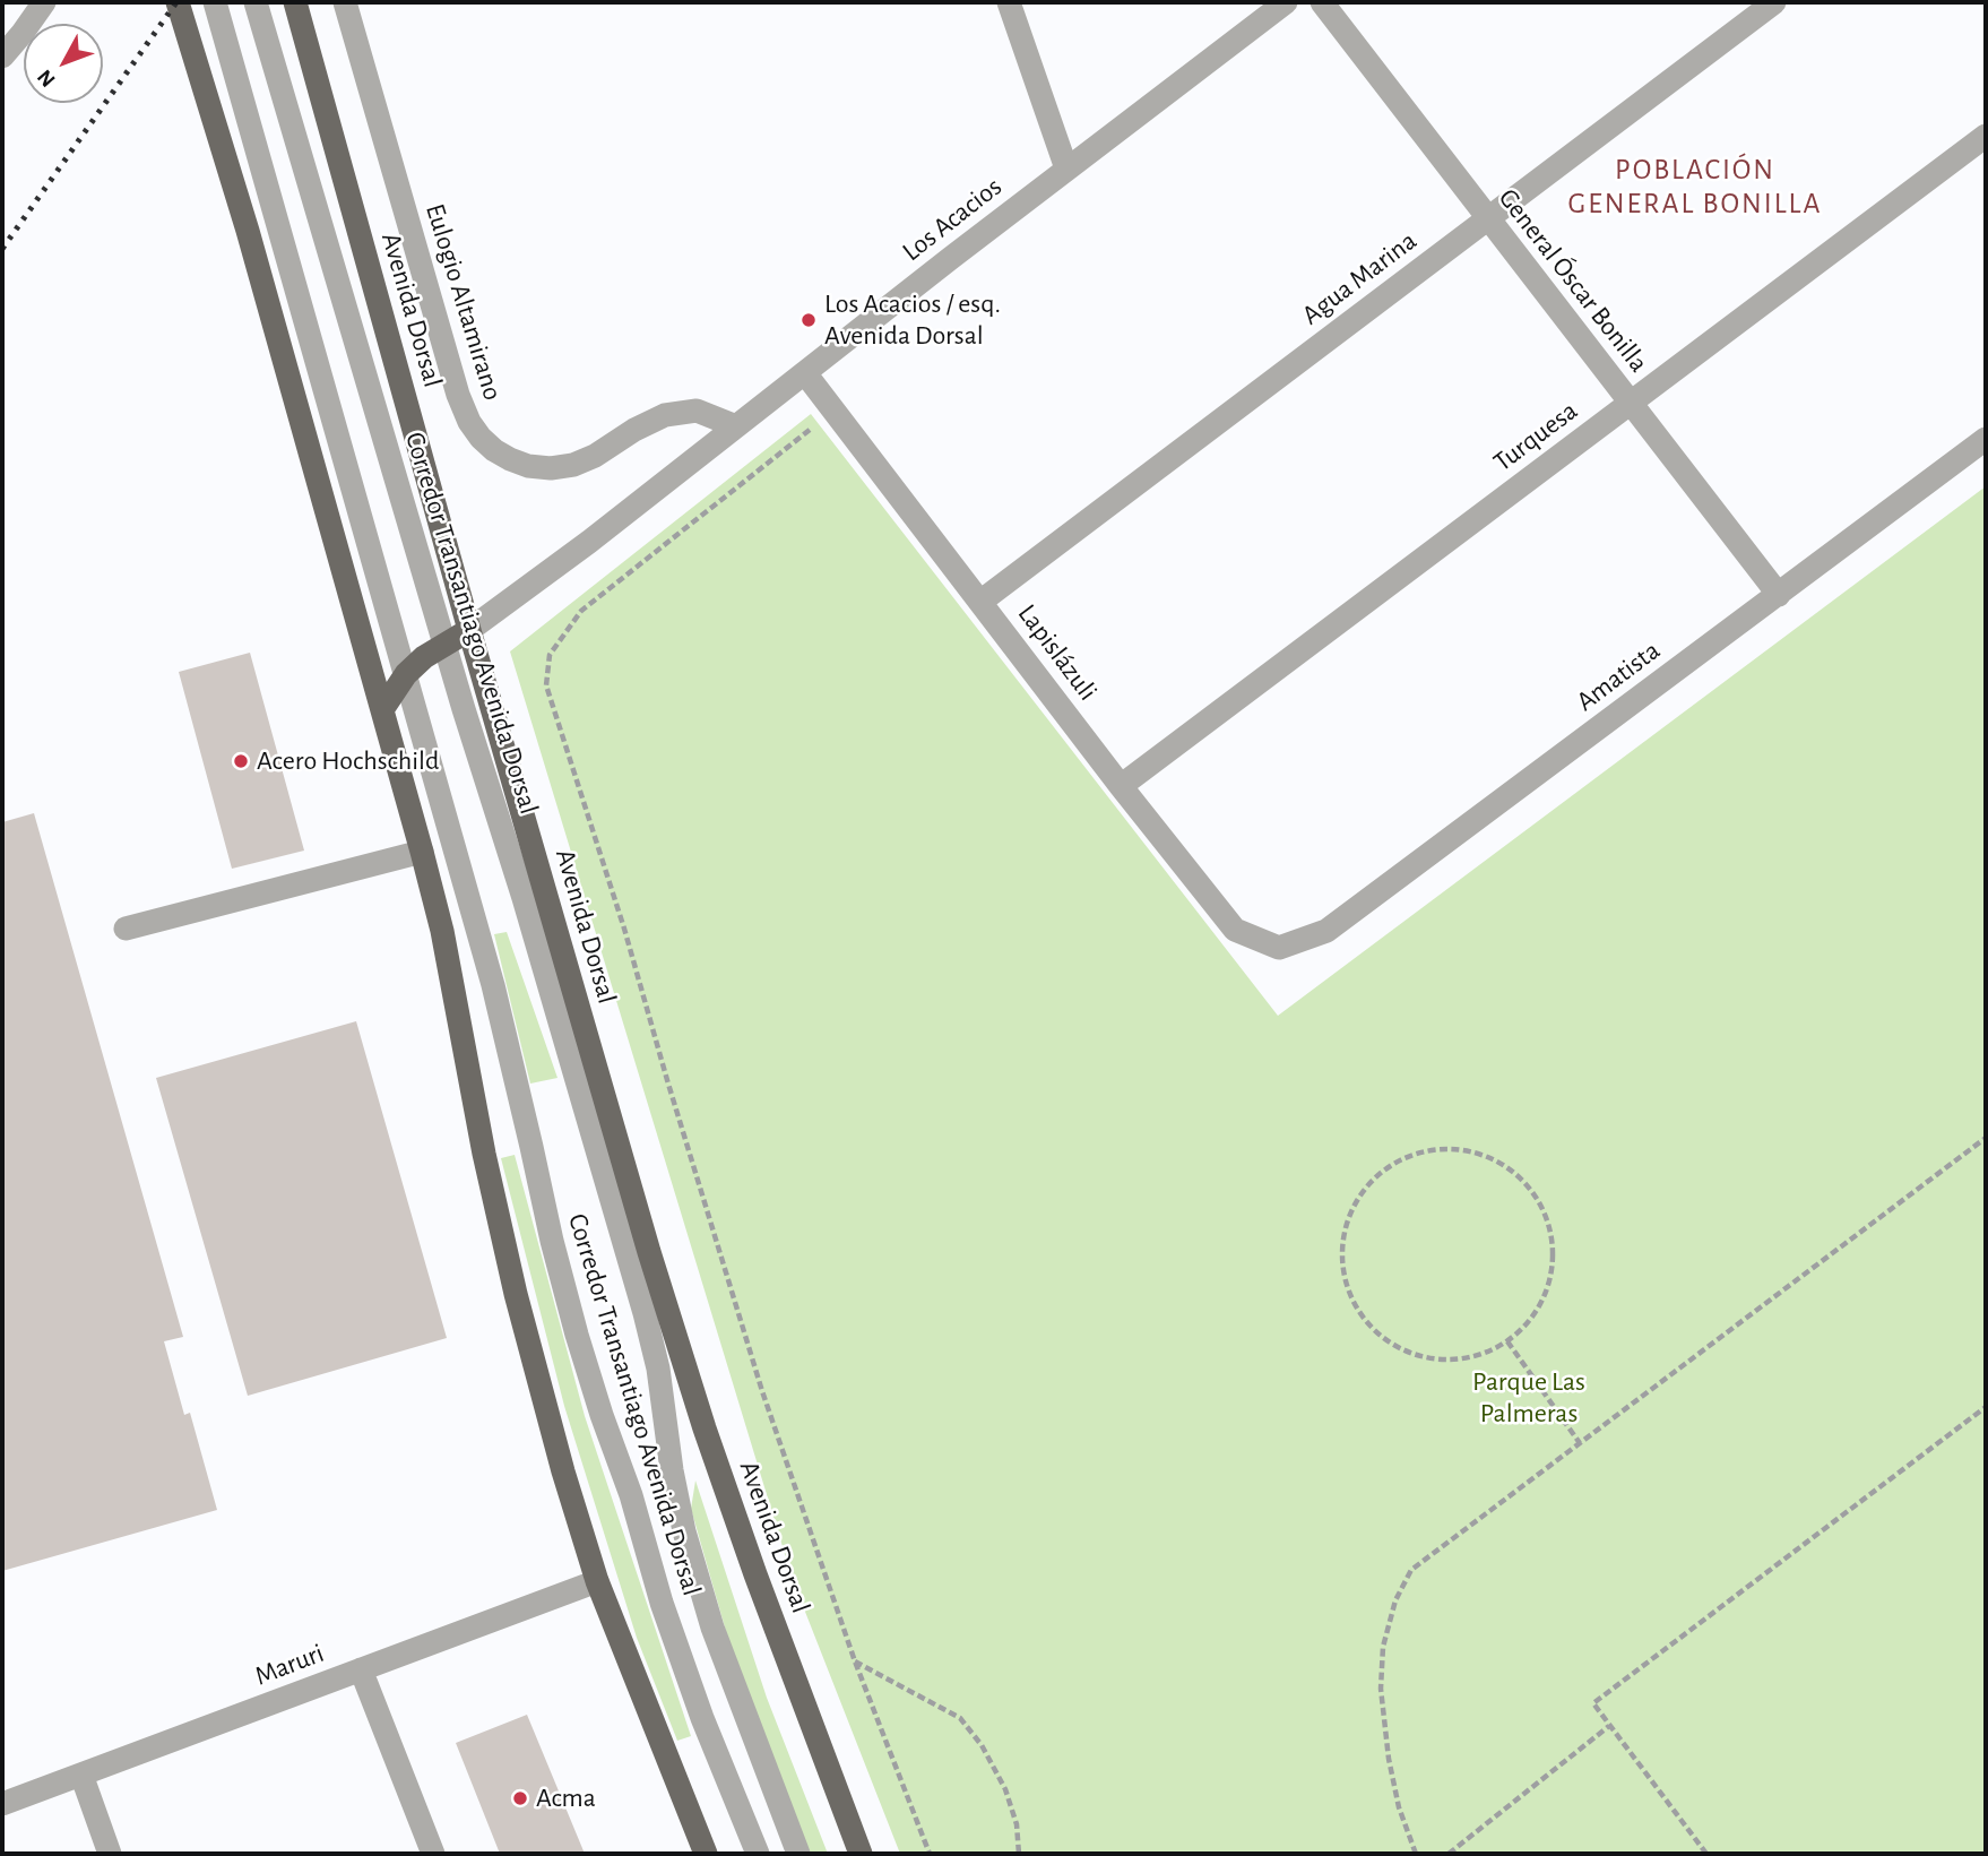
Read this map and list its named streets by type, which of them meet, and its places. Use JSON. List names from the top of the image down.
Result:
{
  "streets": {
    "main road": ["Avenida Dorsal"],
    "street": [
      "Los Acacios",
      "Agua Marina",
      "General Óscar Bonilla",
      "Eulogio Altamirano",
      "Turquesa",
      "Corredor Transantiago Avenida Dorsal",
      "Lapislázuli",
      "Amatista",
      "Maruri"
    ]
  },
  "crossings": [
    ["Los Acacios", "Eulogio Altamirano"],
    ["Los Acacios", "Avenida Dorsal"],
    ["Los Acacios", "Lapislázuli"],
    ["Agua Marina", "General Óscar Bonilla"],
    ["Agua Marina", "Lapislázuli"],
    ["General Óscar Bonilla", "Turquesa"],
    ["General Óscar Bonilla", "Amatista"],
    ["Turquesa", "Lapislázuli"],
    ["Lapislázuli", "Amatista"]
  ],
  "districts": ["POBLACIÓN GENERAL BONILLA"],
  "parks": ["Parque Las Palmeras"],
  "places": ["Los Acacios / esq. Avenida Dorsal", "Acero Hochschild", "Acma"],
  "north": "bottom left"
}
